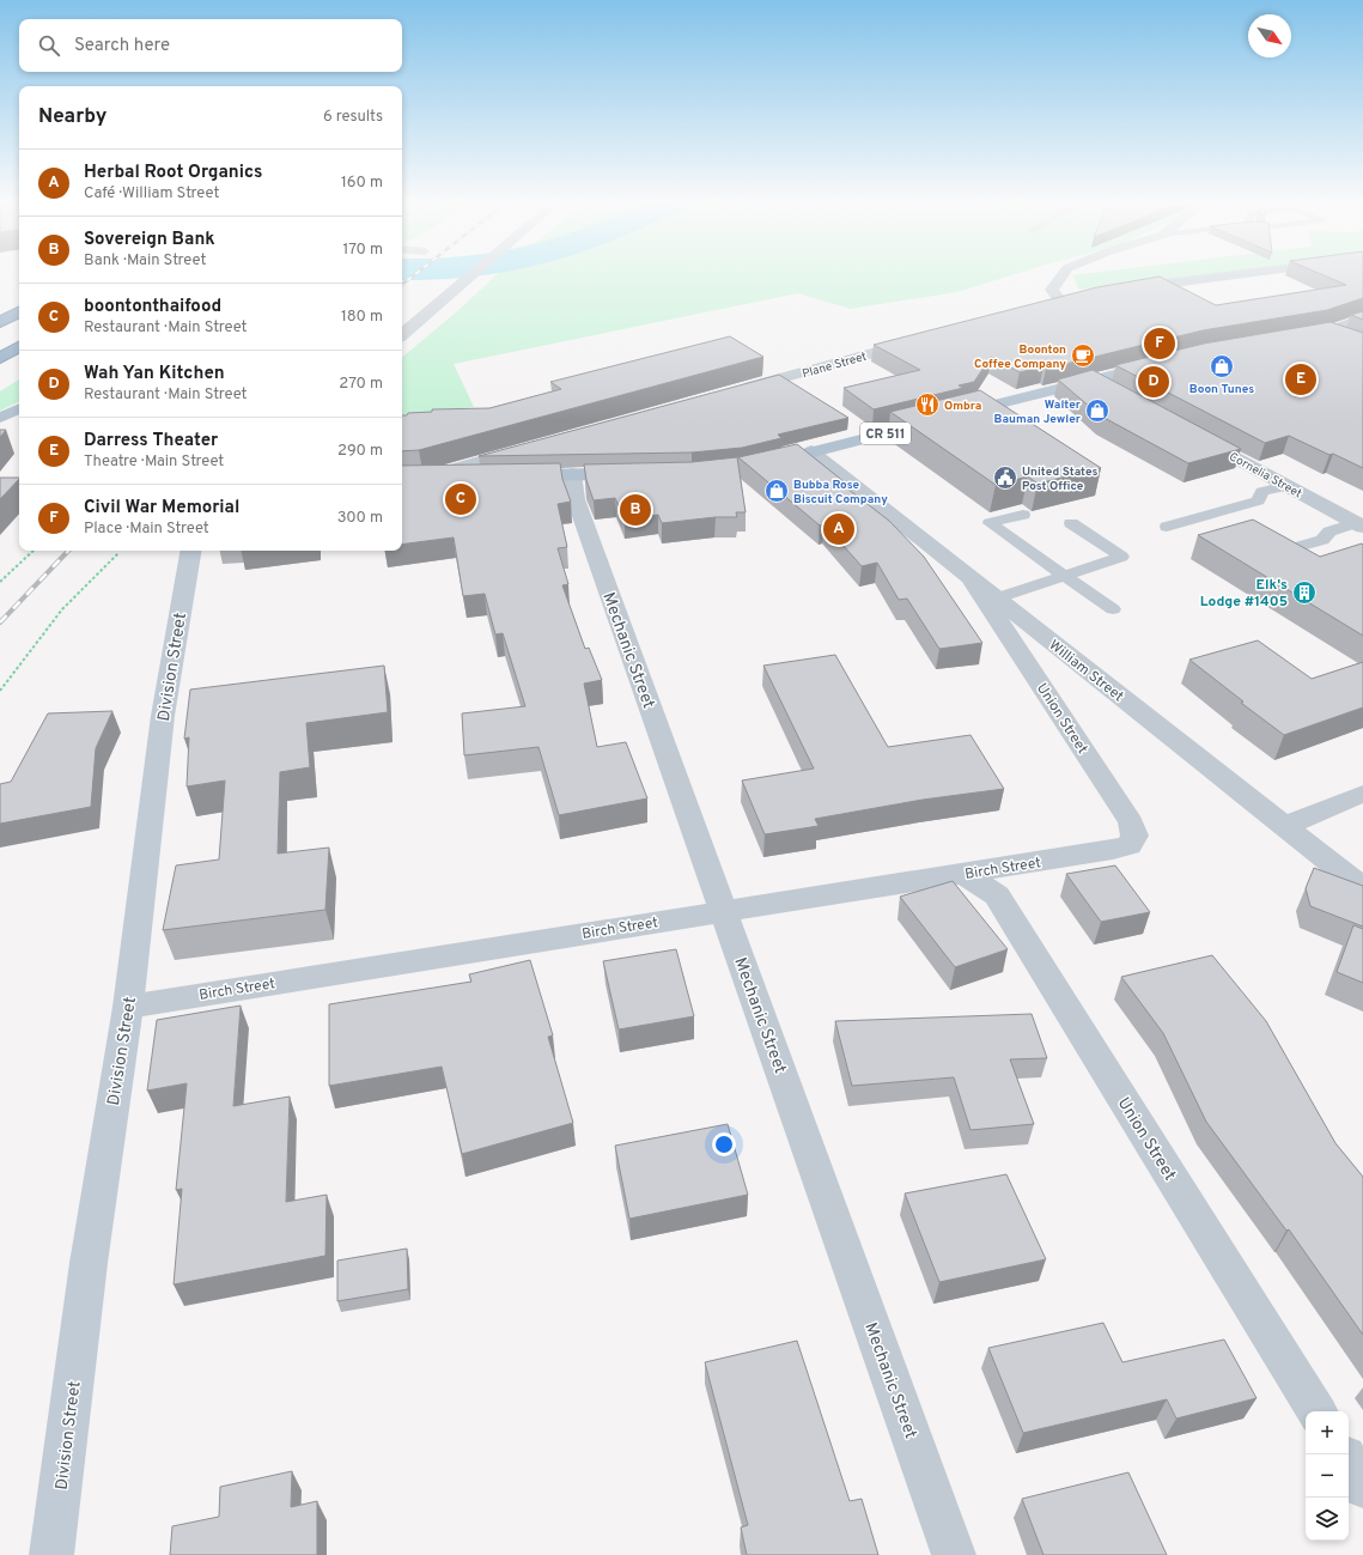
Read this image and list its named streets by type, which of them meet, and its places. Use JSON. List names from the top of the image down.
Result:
{
  "streets": {
    "main road": ["CR 511"],
    "street": [
      "Plane Street",
      "Cornelia Street",
      "Mechanic Street",
      "Division Street",
      "William Street",
      "Union Street",
      "Birch Street"
    ]
  },
  "crossings": [
    ["CR 511", "William Street"],
    ["Mechanic Street", "Birch Street"],
    ["Division Street", "Birch Street"],
    ["William Street", "Union Street"],
    ["Union Street", "Birch Street"]
  ],
  "places": {
    "cafe": ["Boonton Coffee Company"],
    "shop": ["Boon Tunes", "Walter Bauman Jewler", "Bubba Rose Biscuit Company"],
    "restaurant": ["Ombra"],
    "public building": ["United States Post Office"],
    "building": ["Elk's Lodge #1405"]
  },
  "north": "bottom right",
  "page": {
    "search": "Search here",
    "heading": ["Nearby", "6 results"],
    "list": [
      {
        "mark": "A",
        "name": "Herbal Root Organics",
        "note": "Café · William Street",
        "value": "160 m"
      },
      {
        "mark": "B",
        "name": "Sovereign Bank",
        "note": "Bank · Main Street",
        "value": "170 m"
      },
      {
        "mark": "C",
        "name": "boontonthaifood",
        "note": "Restaurant · Main Street",
        "value": "180 m"
      },
      {
        "mark": "D",
        "name": "Wah Yan Kitchen",
        "note": "Restaurant · Main Street",
        "value": "270 m"
      },
      {
        "mark": "E",
        "name": "Darress Theater",
        "note": "Theatre · Main Street",
        "value": "290 m"
      },
      {
        "mark": "F",
        "name": "Civil War Memorial",
        "note": "Place · Main Street",
        "value": "300 m"
      }
    ],
    "pins": [
      "F",
      "E",
      "D",
      "C",
      "B",
      "A"
    ],
    "map_buttons": ["+", "−"]
  }
}
